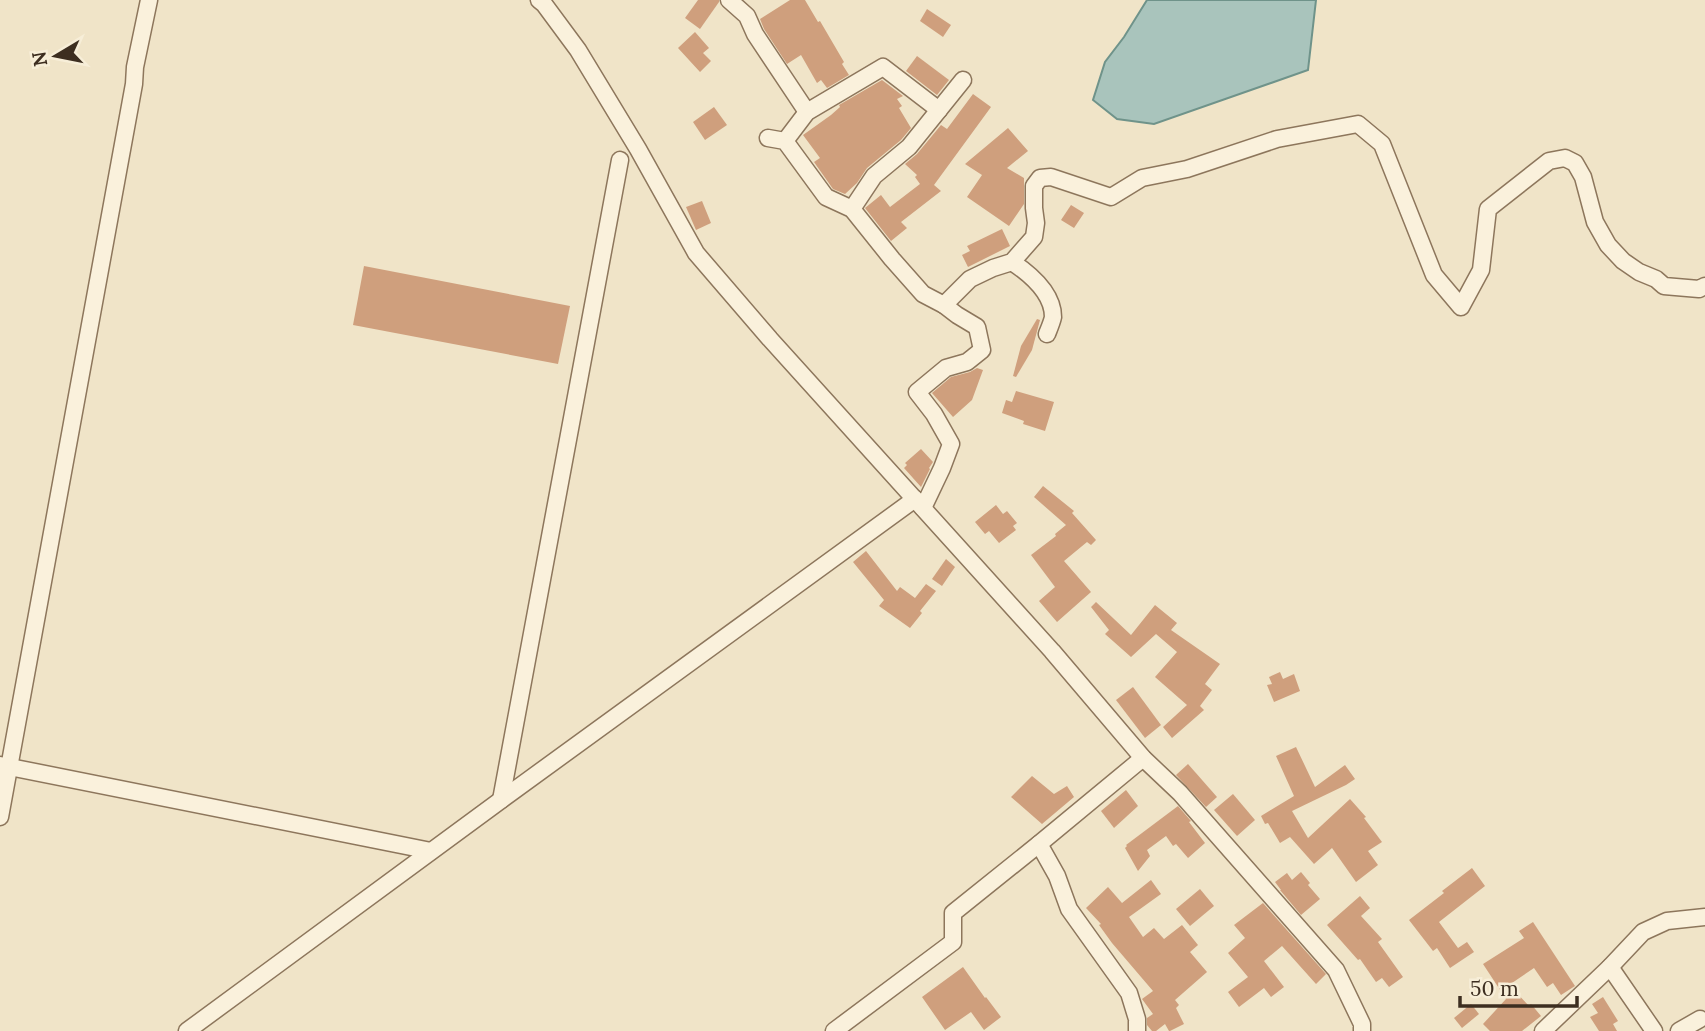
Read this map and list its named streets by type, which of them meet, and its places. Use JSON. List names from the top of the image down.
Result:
{
  "scale_bar": "50 m",
  "north": "left"
}
